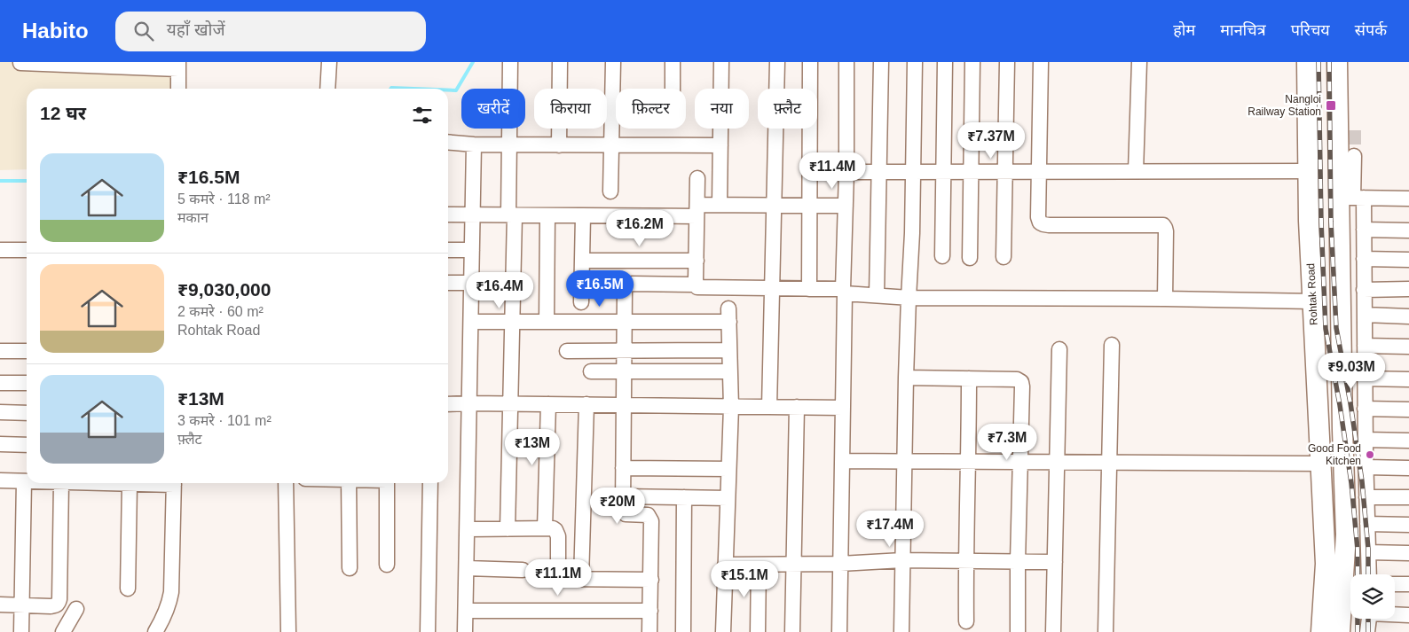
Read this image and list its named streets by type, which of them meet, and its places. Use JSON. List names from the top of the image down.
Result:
{
  "streets": {
    "highway": ["Rohtak Road"]
  },
  "places": {
    "transit": ["Nangloi Railway Station"],
    "other": ["Good Food Kitchen"]
  },
  "page": {
    "header": "Habito",
    "search": "यहाँ खोजें",
    "nav": [
      "होम",
      "मानचित्र",
      "परिचय",
      "संपर्क"
    ],
    "chip": [
      "खरीदें",
      "किराया",
      "फ़िल्टर",
      "नया",
      "फ़्लैट"
    ],
    "heading": "12 घर",
    "price": [
      "₹7.37M",
      "₹11.4M",
      "₹16.2M",
      "₹16.5M",
      "₹16.4M",
      "₹9.03M",
      "₹7.3M",
      "₹13M",
      "₹20M",
      "₹17.4M",
      "₹11.1M",
      "₹15.1M"
    ],
    "list": [
      {
        "name": "₹16.5M",
        "note": "5 कमरे · 118 m² · मकान"
      },
      {
        "name": "₹9,030,000",
        "note": "2 कमरे · 60 m² · Rohtak Road"
      },
      {
        "name": "₹13M",
        "note": "3 कमरे · 101 m² · फ़्लैट"
      }
    ]
  }
}
